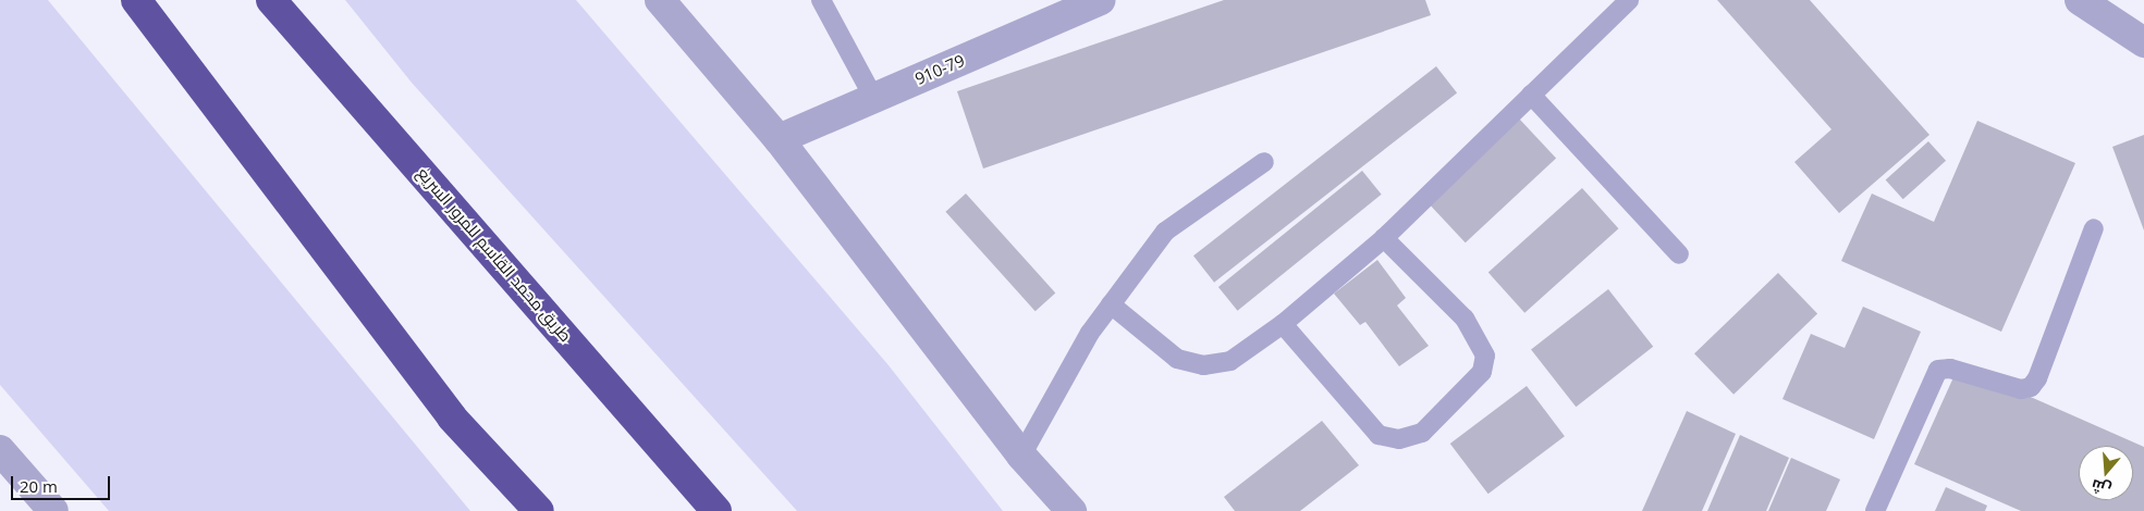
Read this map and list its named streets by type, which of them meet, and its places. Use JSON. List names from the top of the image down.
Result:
{
  "streets": {
    "highway": ["طريق محمد القاسم للمرور السريع"],
    "street": ["910-79"]
  },
  "scale_bar": "20 m",
  "north": "bottom"
}
